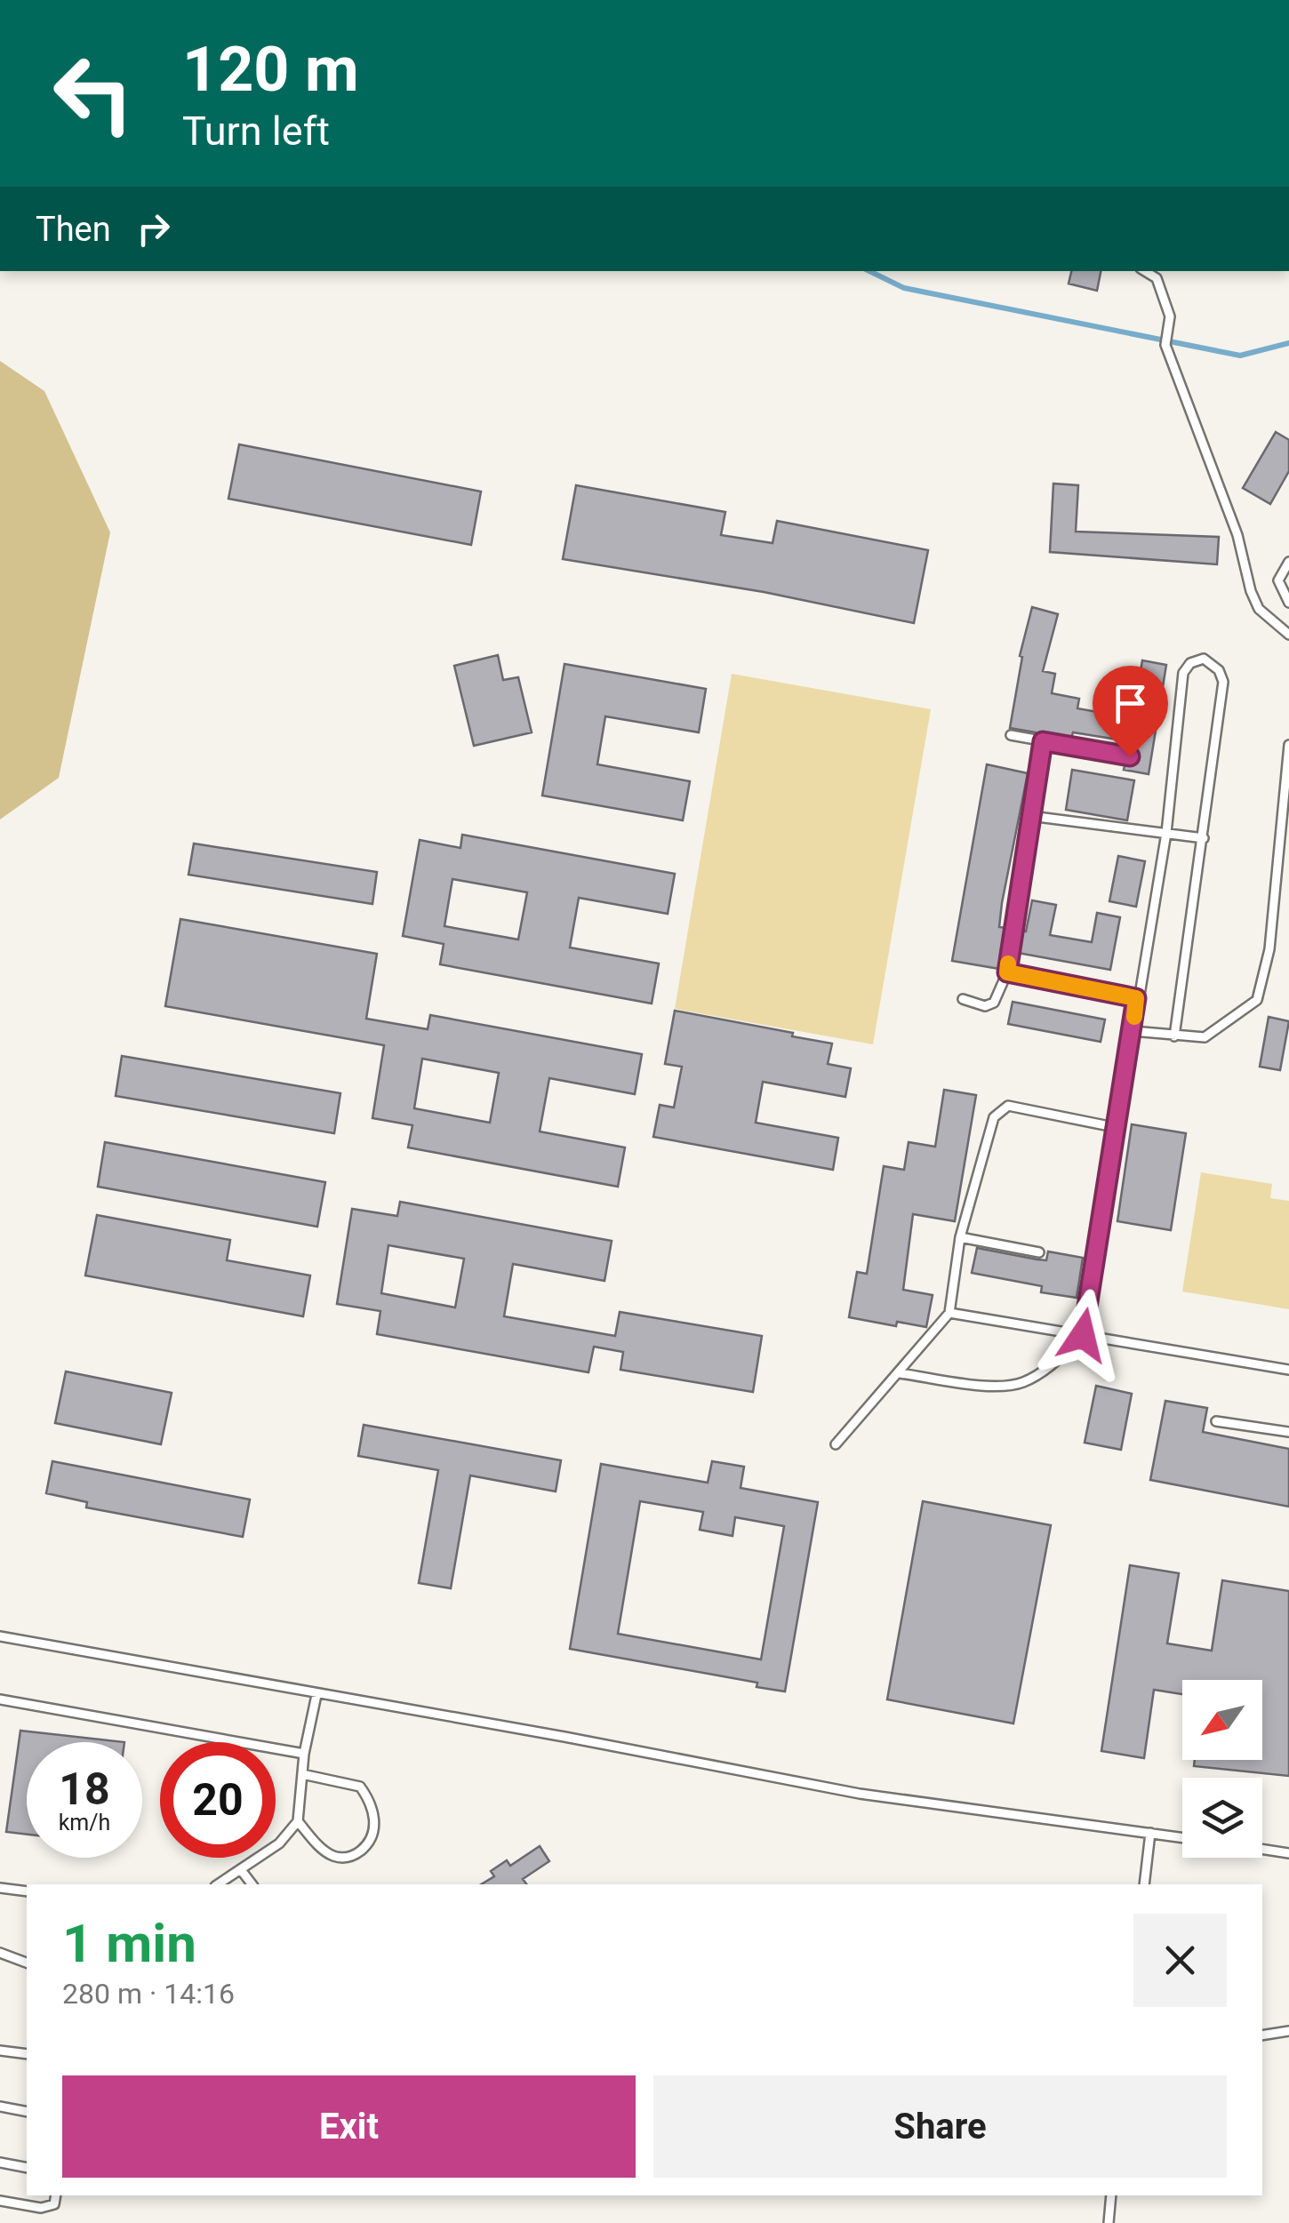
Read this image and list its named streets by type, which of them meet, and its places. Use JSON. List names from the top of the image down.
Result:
{
  "north": "bottom left",
  "page": {
    "turn": ["120 m", "Turn left"],
    "then": "Then",
    "speed": "18 km/h",
    "limit": "20",
    "heading": ["1 min", "280 m · 14:16"],
    "buttons": ["Exit", "Share"]
  }
}
